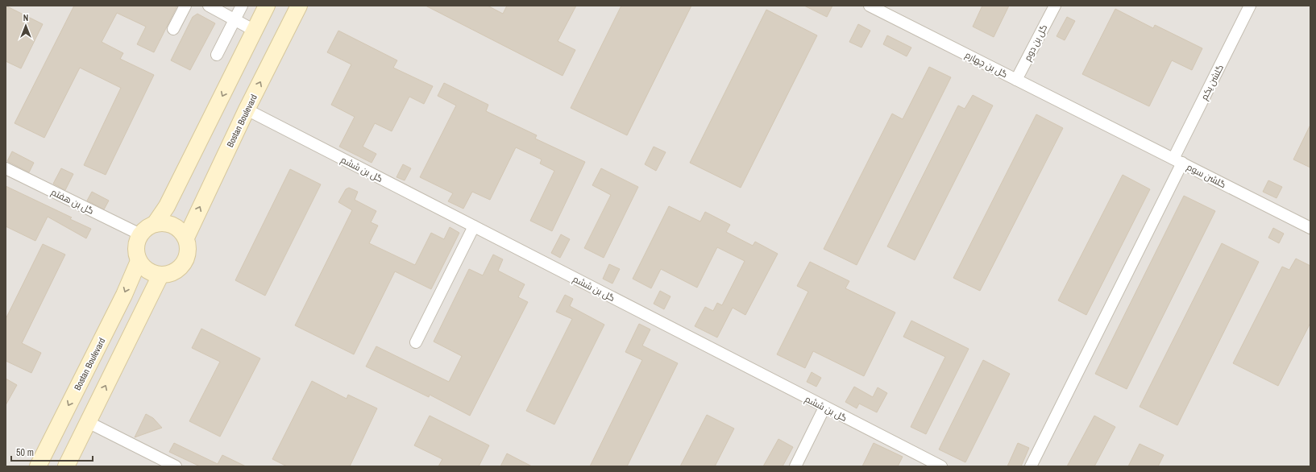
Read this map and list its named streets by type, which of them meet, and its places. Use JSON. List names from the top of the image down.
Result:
{
  "streets": {
    "street": [
      "گل بن دوم",
      "گل بن چهارم",
      "گلشن یکم",
      "Bostan Boulevard",
      "گل بن ششم",
      "گلشن سوم",
      "گل بن هفتم"
    ]
  },
  "crossings": [
    ["گل بن دوم", "گل بن چهارم"],
    ["گل بن چهارم", "گلشن سوم"],
    ["گلشن یکم", "گلشن سوم"],
    ["Bostan Boulevard", "گل بن ششم"],
    ["Bostan Boulevard", "گل بن هفتم"]
  ],
  "scale_bar": "50 m",
  "north": "top"
}
